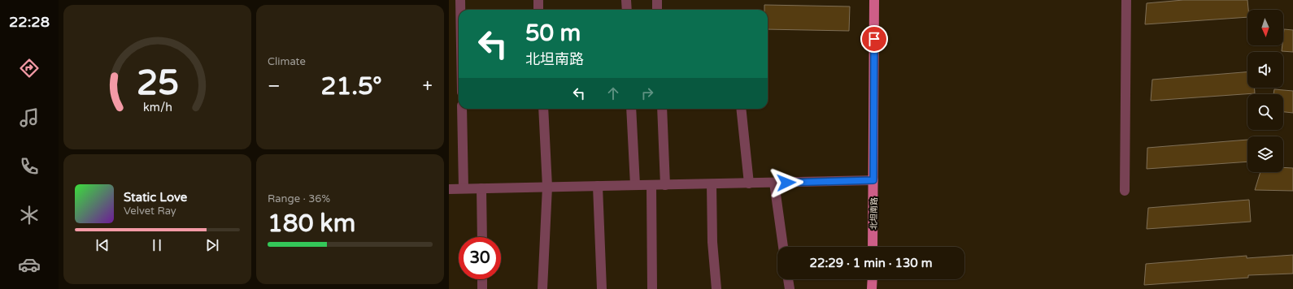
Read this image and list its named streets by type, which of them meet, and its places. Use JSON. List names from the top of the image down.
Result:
{
  "streets": {
    "main road": ["北坦南路"]
  },
  "north": "bottom",
  "page": {
    "tabs": "22:28",
    "tile": [
      "Climate",
      ["Range · 36%", "180 km"]
    ],
    "turn": ["50 m", "北坦南路"],
    "heat": ["−", "21.5°", "+"],
    "song": ["Static Love", "Velvet Ray"],
    "limit": "30",
    "trip": "22:29 · 1 min · 130 m",
    "gauge": ["25", "km/h"]
  }
}
